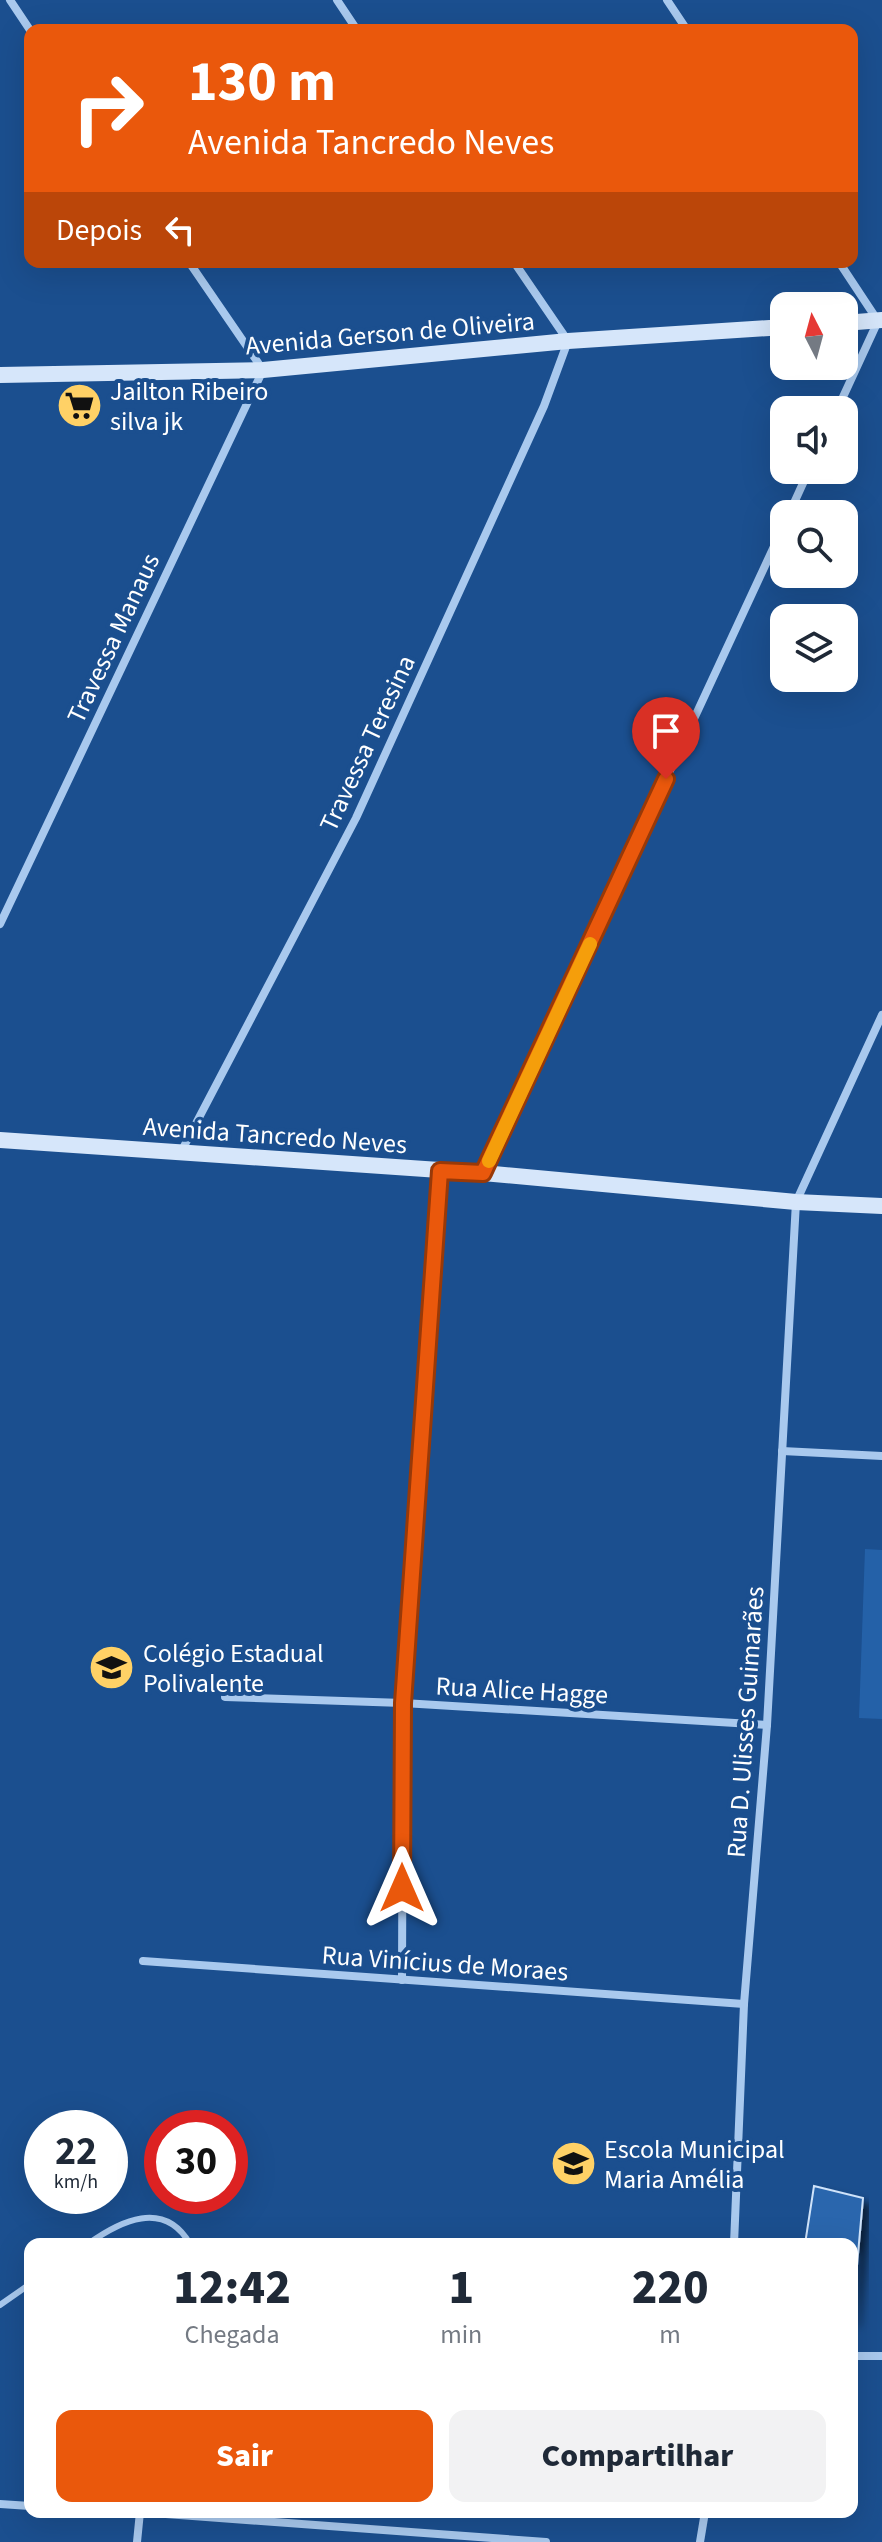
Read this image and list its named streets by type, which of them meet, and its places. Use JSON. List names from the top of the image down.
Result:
{
  "streets": {
    "street": [
      "Avenida Gerson de Oliveira",
      "Travessa Manaus",
      "Travessa Teresina",
      "Avenida Tancredo Neves",
      "Rua Alice Hagge",
      "Rua D. Ulisses Guimarães",
      "Rua Vinícius de Moraes"
    ]
  },
  "crossings": [
    ["Avenida Gerson de Oliveira", "Travessa Manaus"],
    ["Avenida Gerson de Oliveira", "Travessa Teresina"],
    ["Travessa Teresina", "Avenida Tancredo Neves"],
    ["Avenida Tancredo Neves", "Rua D. Ulisses Guimarães"],
    ["Rua Alice Hagge", "Rua D. Ulisses Guimarães"],
    ["Rua D. Ulisses Guimarães", "Rua Vinícius de Moraes"]
  ],
  "places": {
    "supermarket": ["Jailton Ribeiro silva jk"],
    "school or university": ["Colégio Estadual Polivalente", "Escola Municipal Maria Amélia"]
  },
  "north": "top",
  "page": {
    "turn": ["130 m", "Avenida Tancredo Neves"],
    "then": "Depois",
    "speed": "22 km/h",
    "limit": "30",
    "eta": [
      "12:42",
      "Chegada",
      "1",
      "min",
      "220",
      "m"
    ],
    "buttons": ["Sair", "Compartilhar"]
  }
}
